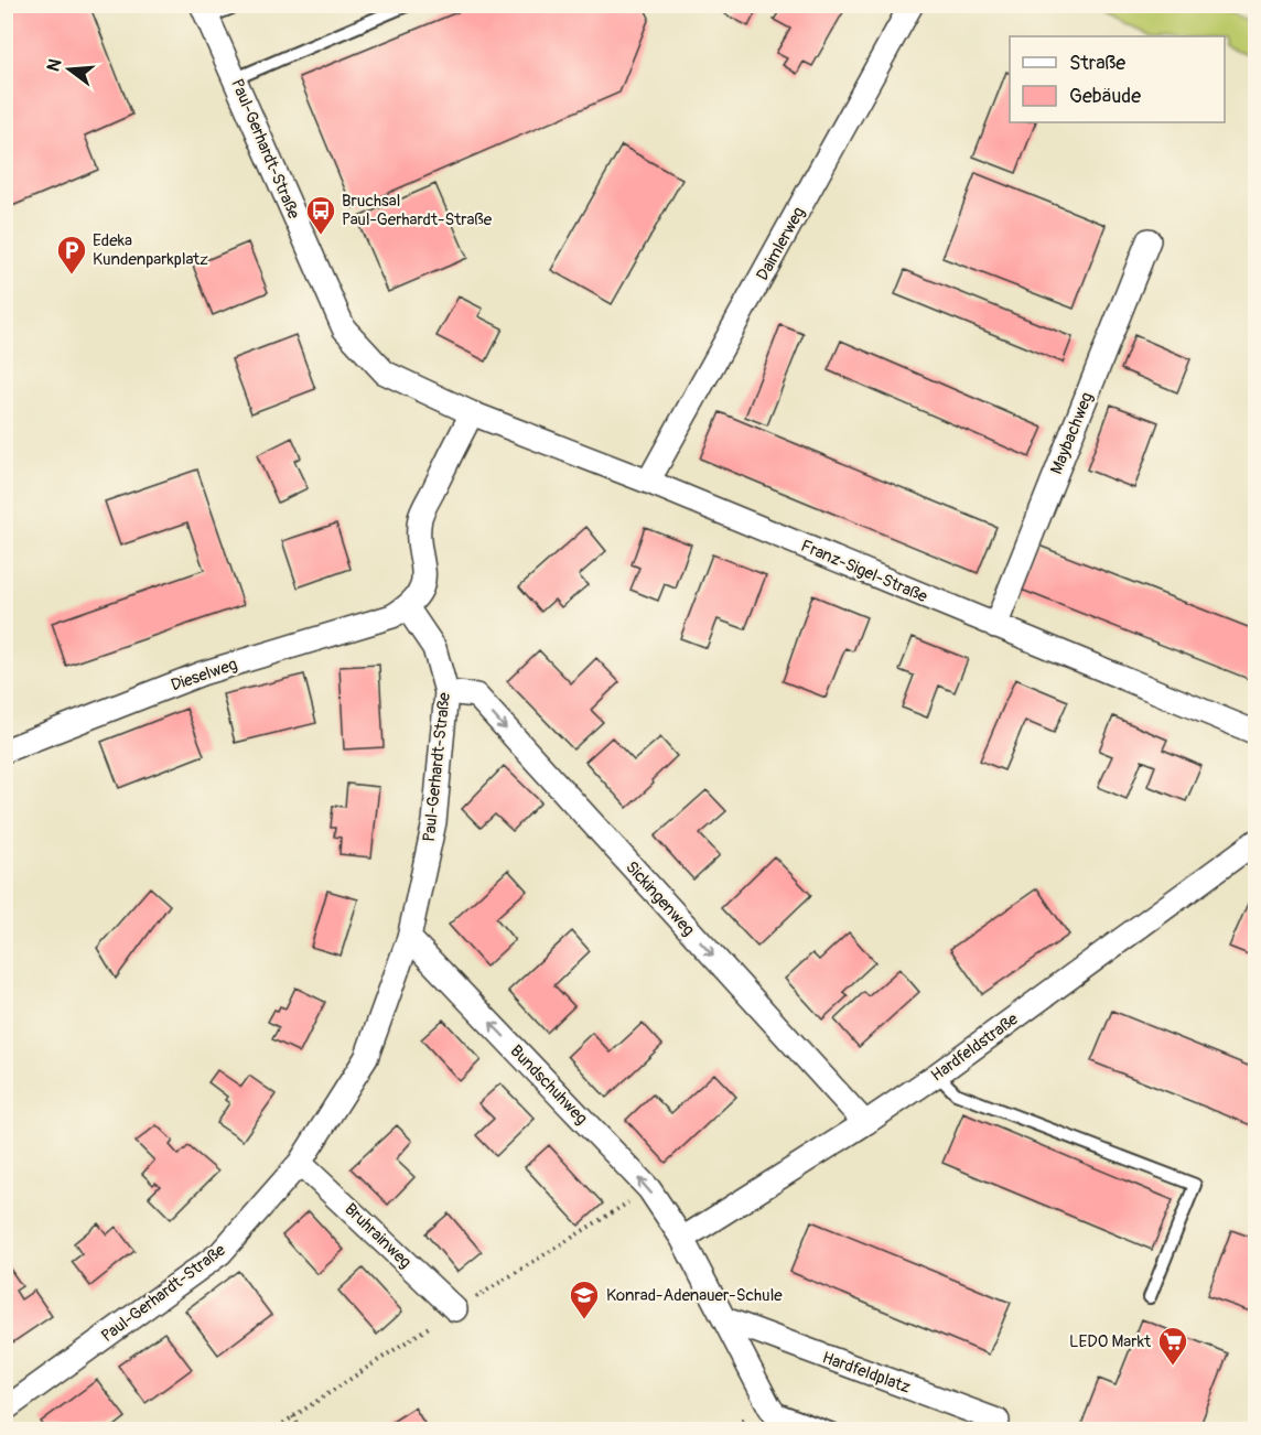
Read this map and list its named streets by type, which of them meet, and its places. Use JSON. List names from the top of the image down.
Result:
{
  "streets": {
    "street": [
      "Paul-Gerhardt-Straße",
      "Daimlerweg",
      "Maybachweg",
      "Franz-Sigel-Straße",
      "Dieselweg",
      "Sickingenweg",
      "Hardfeldstraße",
      "Bundschuhweg",
      "Bruhrainweg",
      "Hardfeldplatz"
    ]
  },
  "crossings": [
    ["Paul-Gerhardt-Straße", "Franz-Sigel-Straße"],
    ["Paul-Gerhardt-Straße", "Dieselweg"],
    ["Paul-Gerhardt-Straße", "Sickingenweg"],
    ["Paul-Gerhardt-Straße", "Bundschuhweg"],
    ["Paul-Gerhardt-Straße", "Bruhrainweg"],
    ["Daimlerweg", "Franz-Sigel-Straße"],
    ["Maybachweg", "Franz-Sigel-Straße"],
    ["Sickingenweg", "Hardfeldstraße"],
    ["Hardfeldstraße", "Bundschuhweg"]
  ],
  "one_way": ["Sickingenweg", "Bundschuhweg"],
  "places": {
    "bus stop": ["Bruchsal Paul-Gerhardt-Straße"],
    "parking": ["Edeka Kundenparkplatz"],
    "school or university": ["Konrad-Adenauer-Schule"],
    "supermarket": ["LEDO Markt"]
  },
  "legend": ["Straße", "Gebäude"],
  "north": "left"
}
